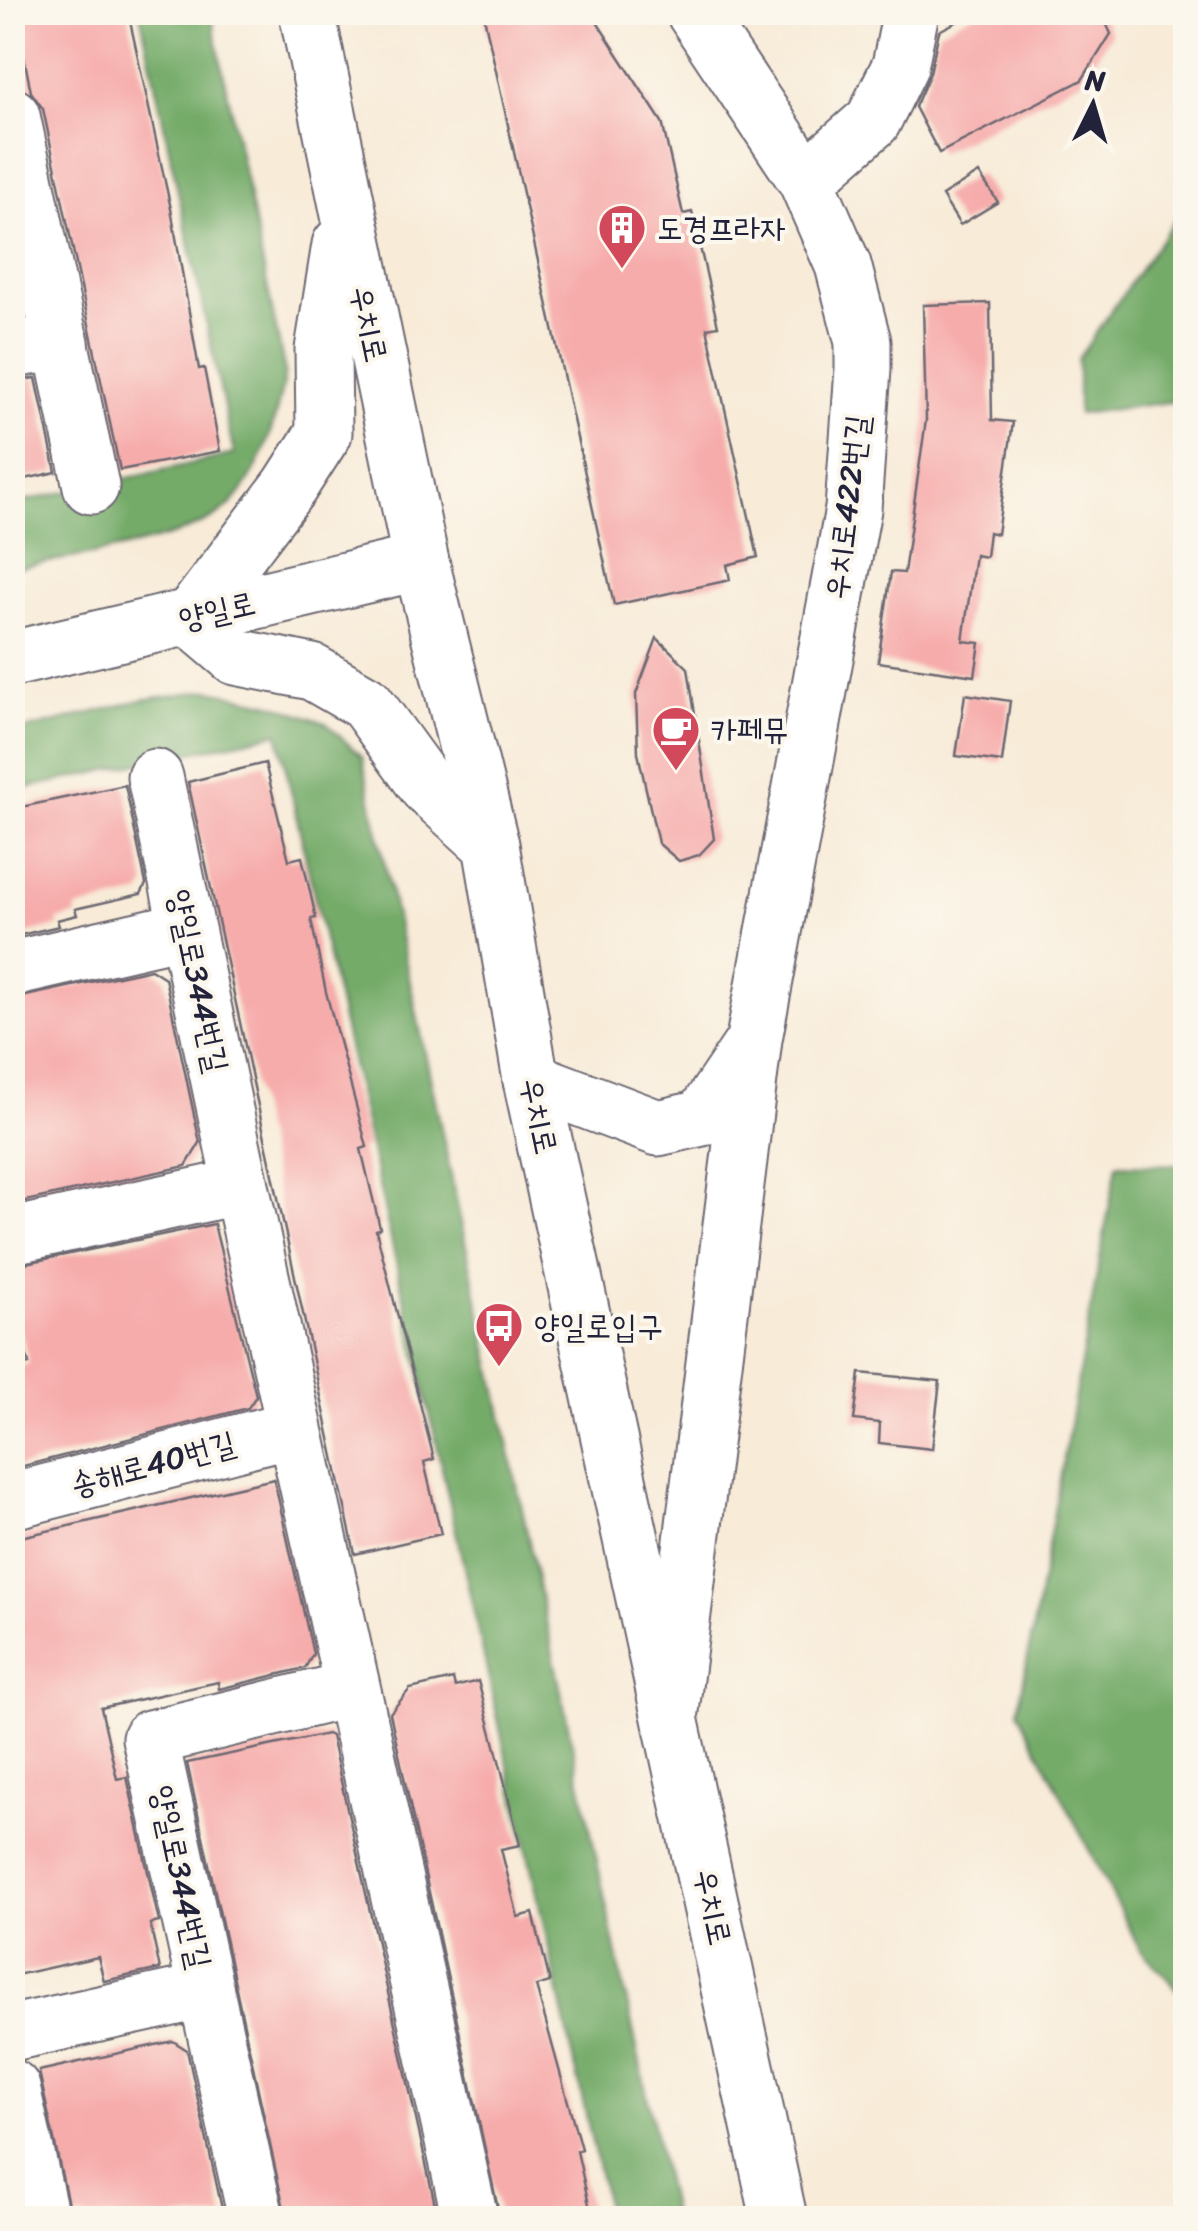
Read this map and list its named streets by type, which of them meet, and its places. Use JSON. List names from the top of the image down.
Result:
{
  "streets": {
    "street": [
      "우치로",
      "우치로422번길",
      "양일로",
      "양일로344번길",
      "송해로40번길"
    ]
  },
  "crossings": [
    ["우치로", "우치로422번길"],
    ["우치로", "양일로"],
    ["양일로344번길", "송해로40번길"]
  ],
  "places": {
    "building": ["도경프라자"],
    "cafe": ["카페뮤"],
    "bus stop": ["양일로입구"]
  },
  "north": "top"
}
